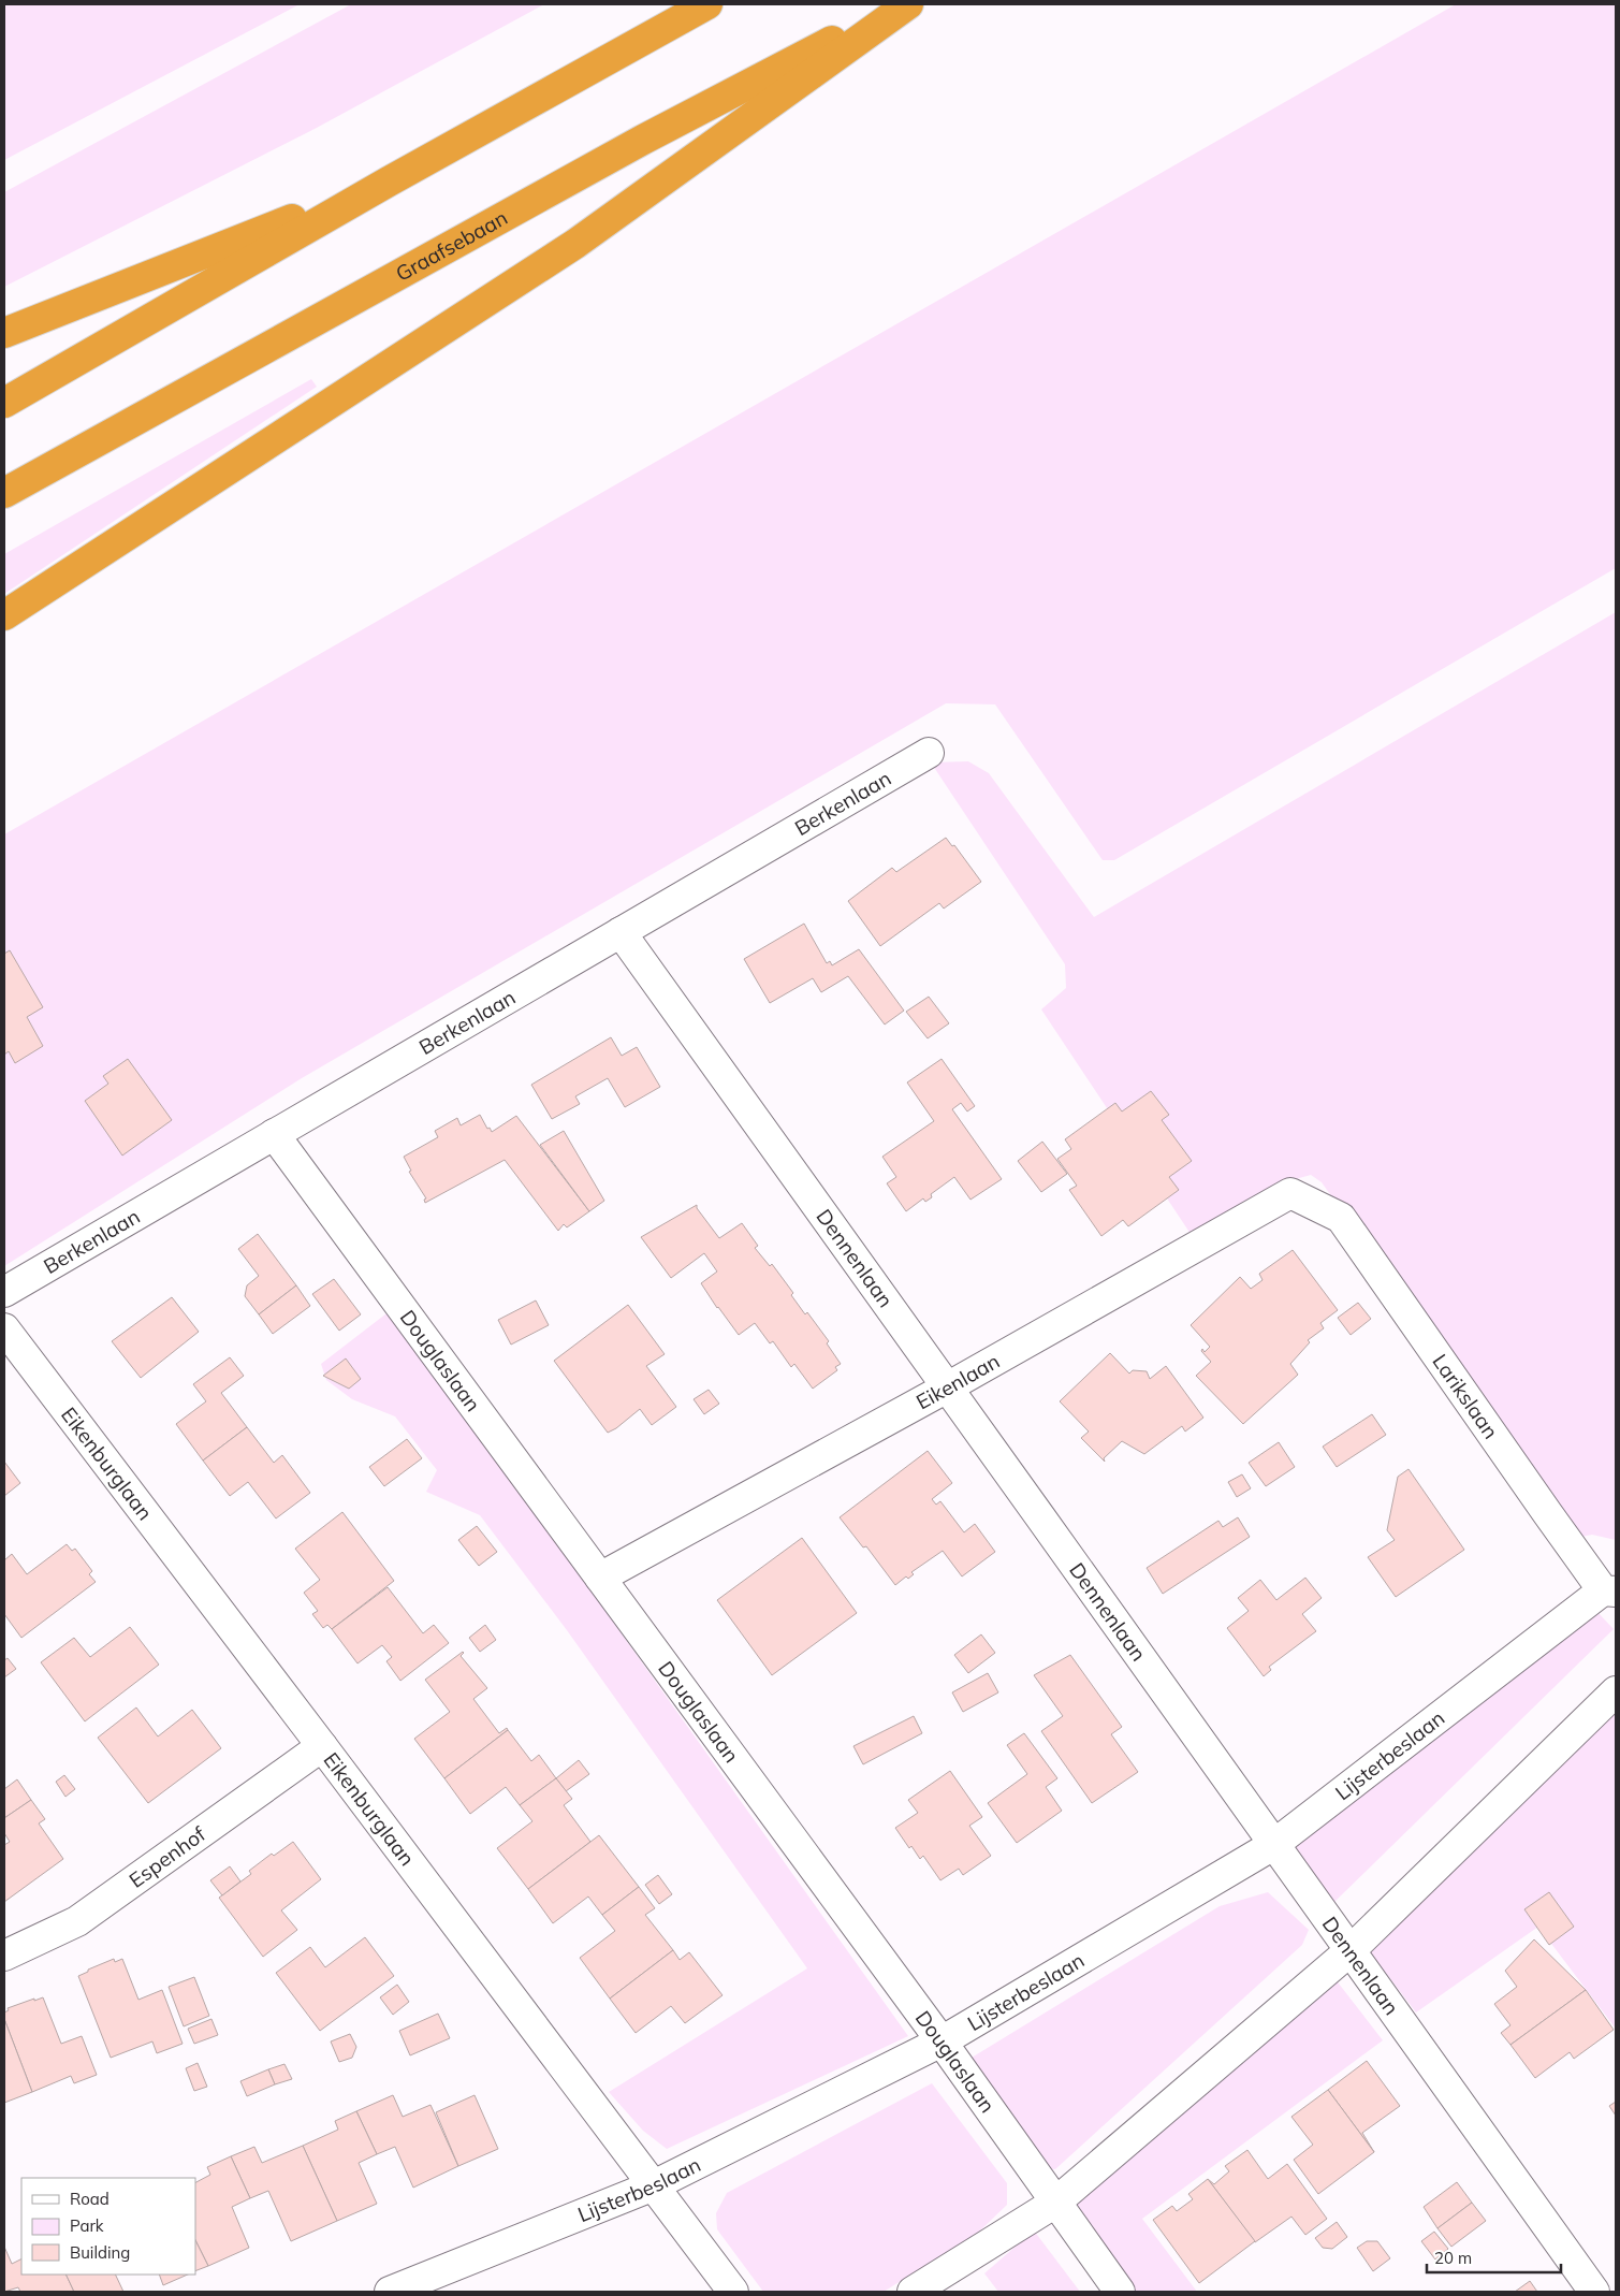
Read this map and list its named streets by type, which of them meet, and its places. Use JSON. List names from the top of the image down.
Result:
{
  "streets": {
    "highway": ["Graafsebaan"],
    "street": [
      "Berkenlaan",
      "Dennenlaan",
      "Douglaslaan",
      "Eikenlaan",
      "Larikslaan",
      "Eikenburglaan",
      "Lijsterbeslaan",
      "Espenhof"
    ]
  },
  "crossings": [
    ["Berkenlaan", "Dennenlaan"],
    ["Berkenlaan", "Douglaslaan"],
    ["Dennenlaan", "Eikenlaan"],
    ["Dennenlaan", "Lijsterbeslaan"],
    ["Douglaslaan", "Eikenlaan"],
    ["Douglaslaan", "Lijsterbeslaan"],
    ["Eikenlaan", "Larikslaan"],
    ["Larikslaan", "Lijsterbeslaan"],
    ["Eikenburglaan", "Lijsterbeslaan"],
    ["Eikenburglaan", "Espenhof"]
  ],
  "legend": ["Road", "Park", "Building"],
  "scale_bar": "20 m"
}
